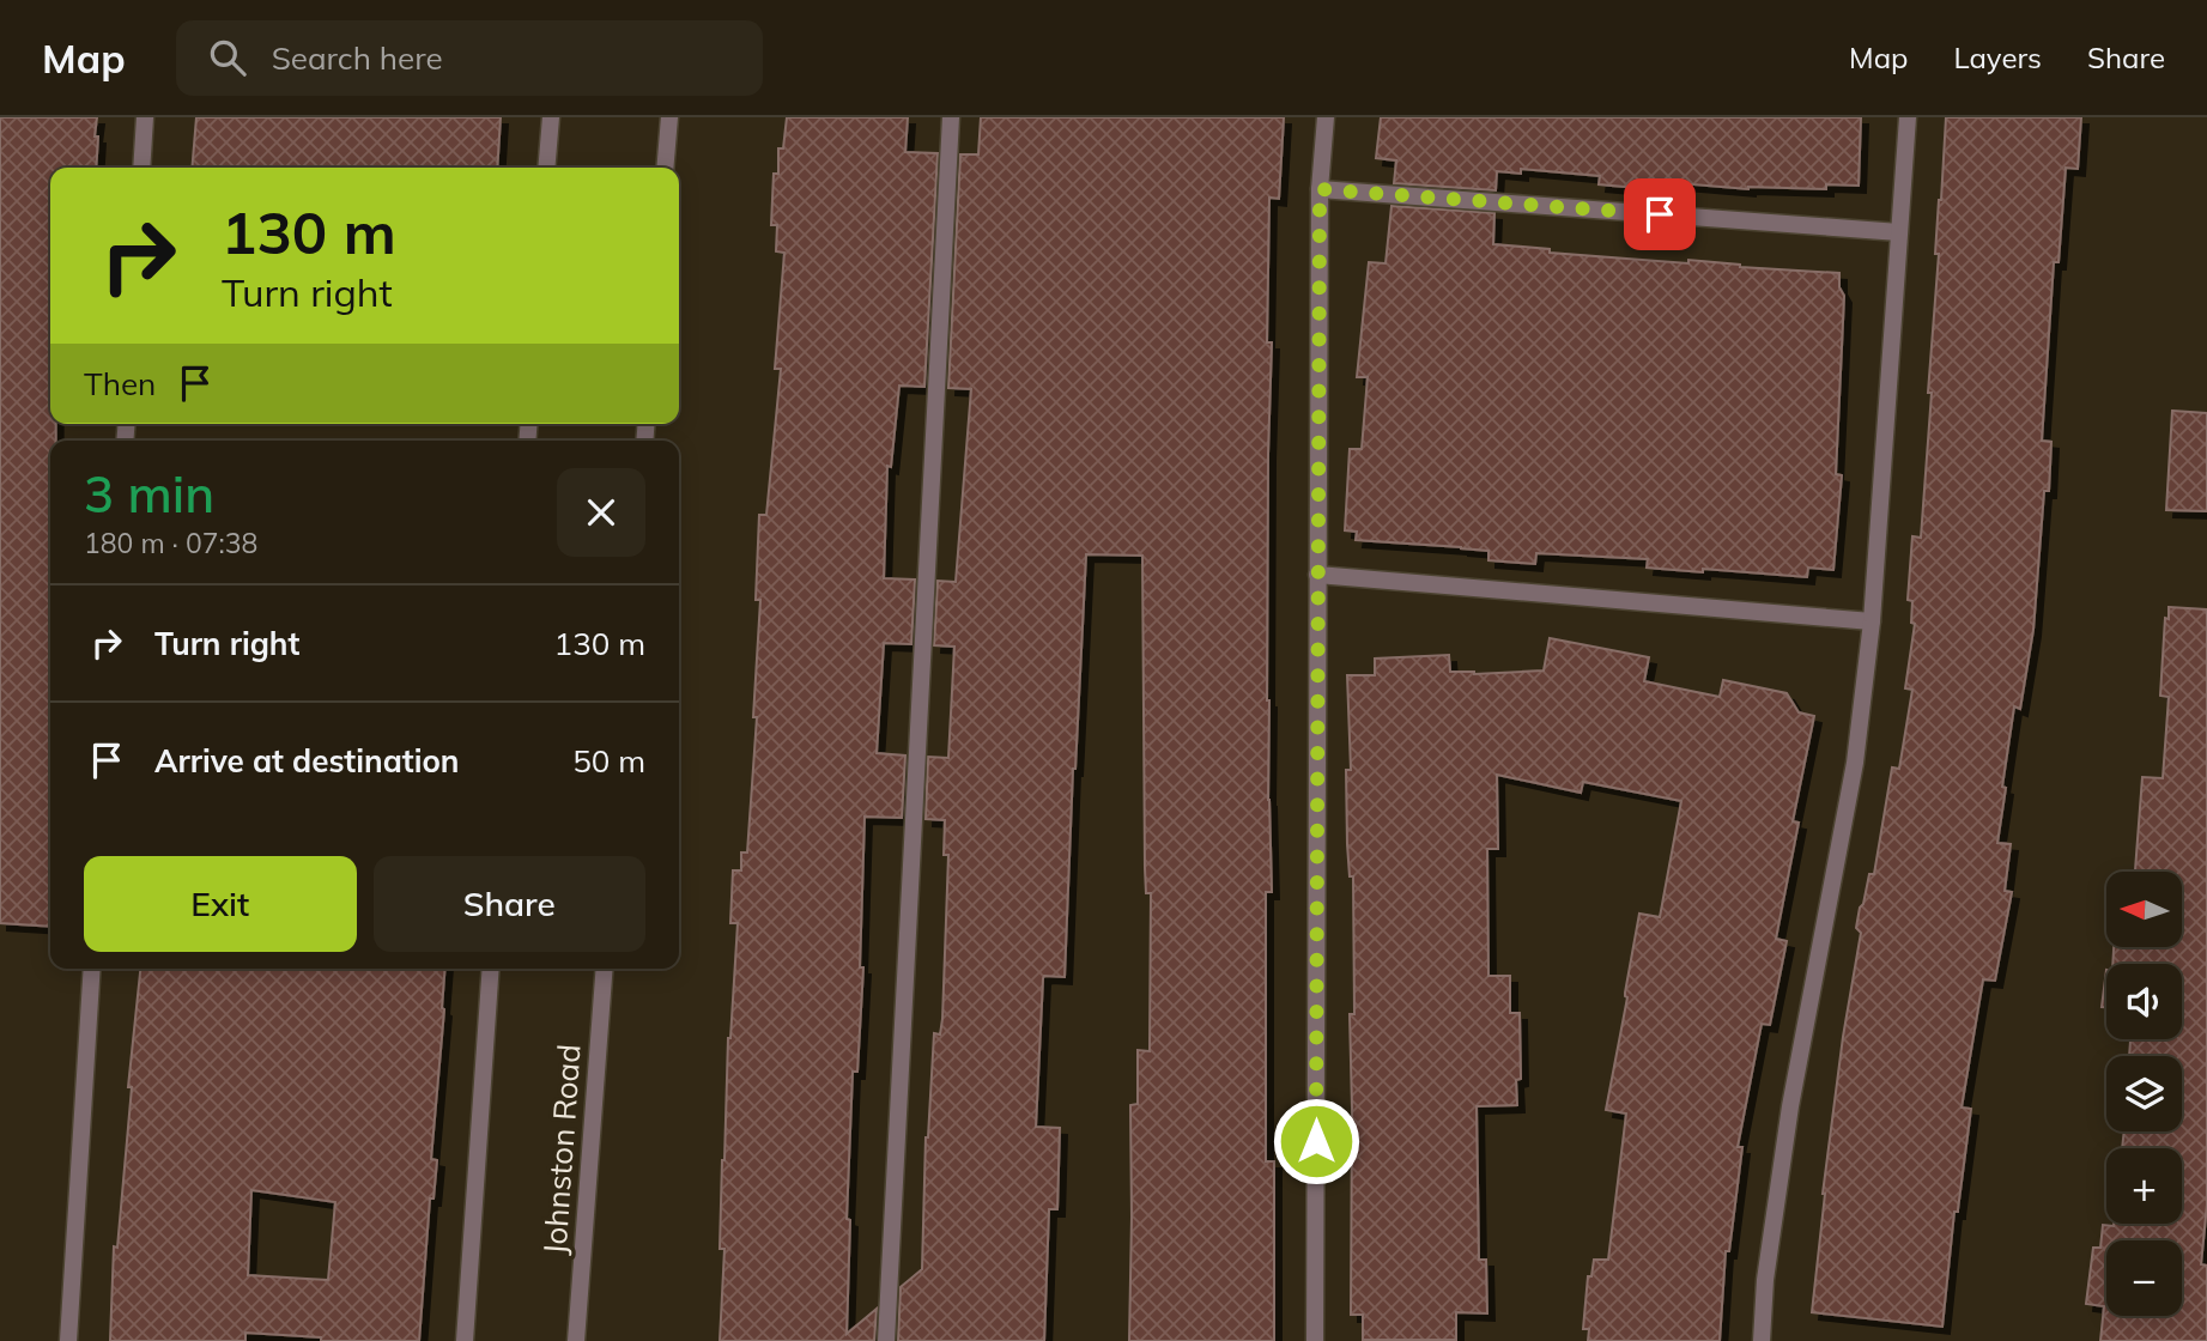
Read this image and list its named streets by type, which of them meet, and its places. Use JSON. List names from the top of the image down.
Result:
{
  "streets": {
    "street": ["Johnston Road"]
  },
  "north": "left",
  "page": {
    "header": "Map",
    "search": "Search here",
    "nav": ["Map", "Layers", "Share"],
    "turn": ["130 m", "Turn right"],
    "then": "Then",
    "heading": ["3 min", "180 m · 07:38"],
    "list": [
      {
        "name": "Turn right",
        "value": "130 m"
      },
      {
        "name": "Arrive at destination",
        "value": "50 m"
      }
    ],
    "buttons": ["Exit", "Share"],
    "map_buttons": ["+", "−"]
  }
}
